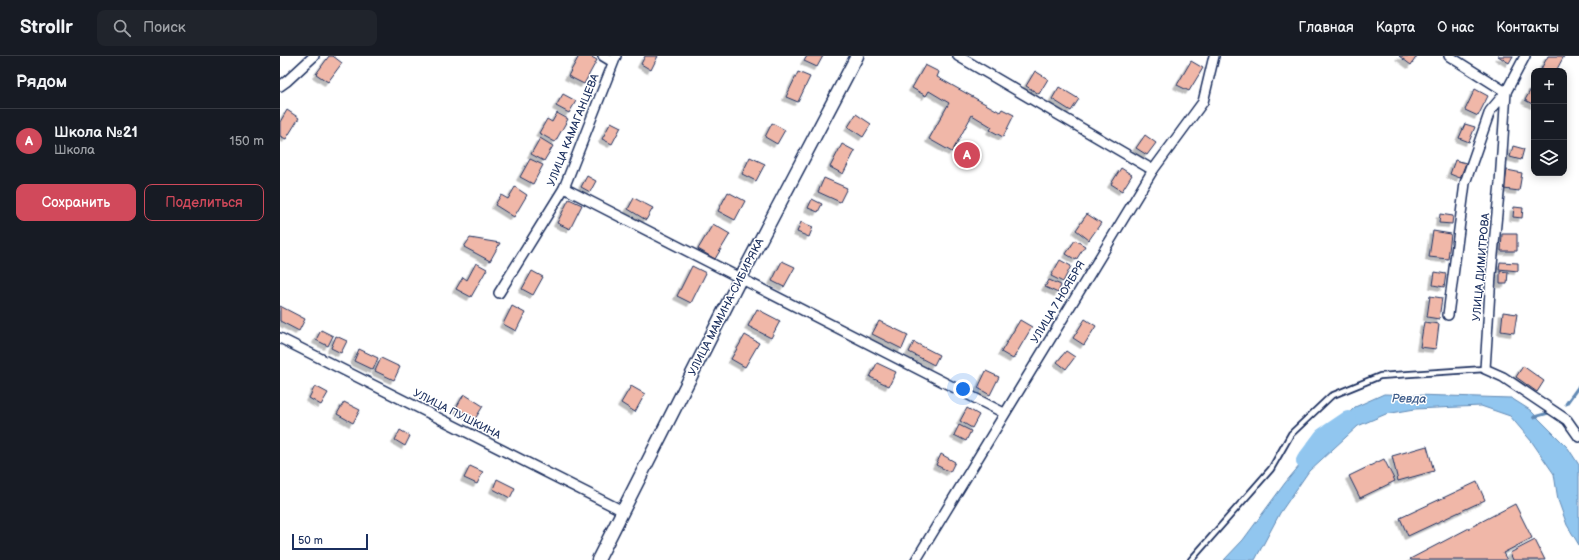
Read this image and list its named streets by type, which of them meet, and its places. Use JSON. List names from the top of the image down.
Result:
{
  "streets": {
    "street": [
      "УЛИЦА КАМАГАНЦЕВА",
      "УЛИЦА ДИМИТРОВА",
      "УЛИЦА 7 НОЯБРЯ",
      "УЛИЦА МАМИНА-СИБИРЯКА",
      "УЛИЦА ПУШКИНА"
    ]
  },
  "crossings": [
    ["УЛИЦА МАМИНА-СИБИРЯКА", "УЛИЦА ПУШКИНА"]
  ],
  "water": ["Ревда"],
  "scale_bar": "50 m",
  "page": {
    "header": "Strollr",
    "search": "Поиск",
    "nav": [
      "Главная",
      "Карта",
      "О нас",
      "Контакты"
    ],
    "heading": "Рядом",
    "map_buttons": ["+", "−"],
    "list": [
      {
        "mark": "A",
        "name": "Школа №21",
        "note": "Школа",
        "value": "150 m"
      }
    ],
    "pins": "A",
    "buttons": ["Сохранить", "Поделиться"],
    "scale": "50 m"
  }
}
